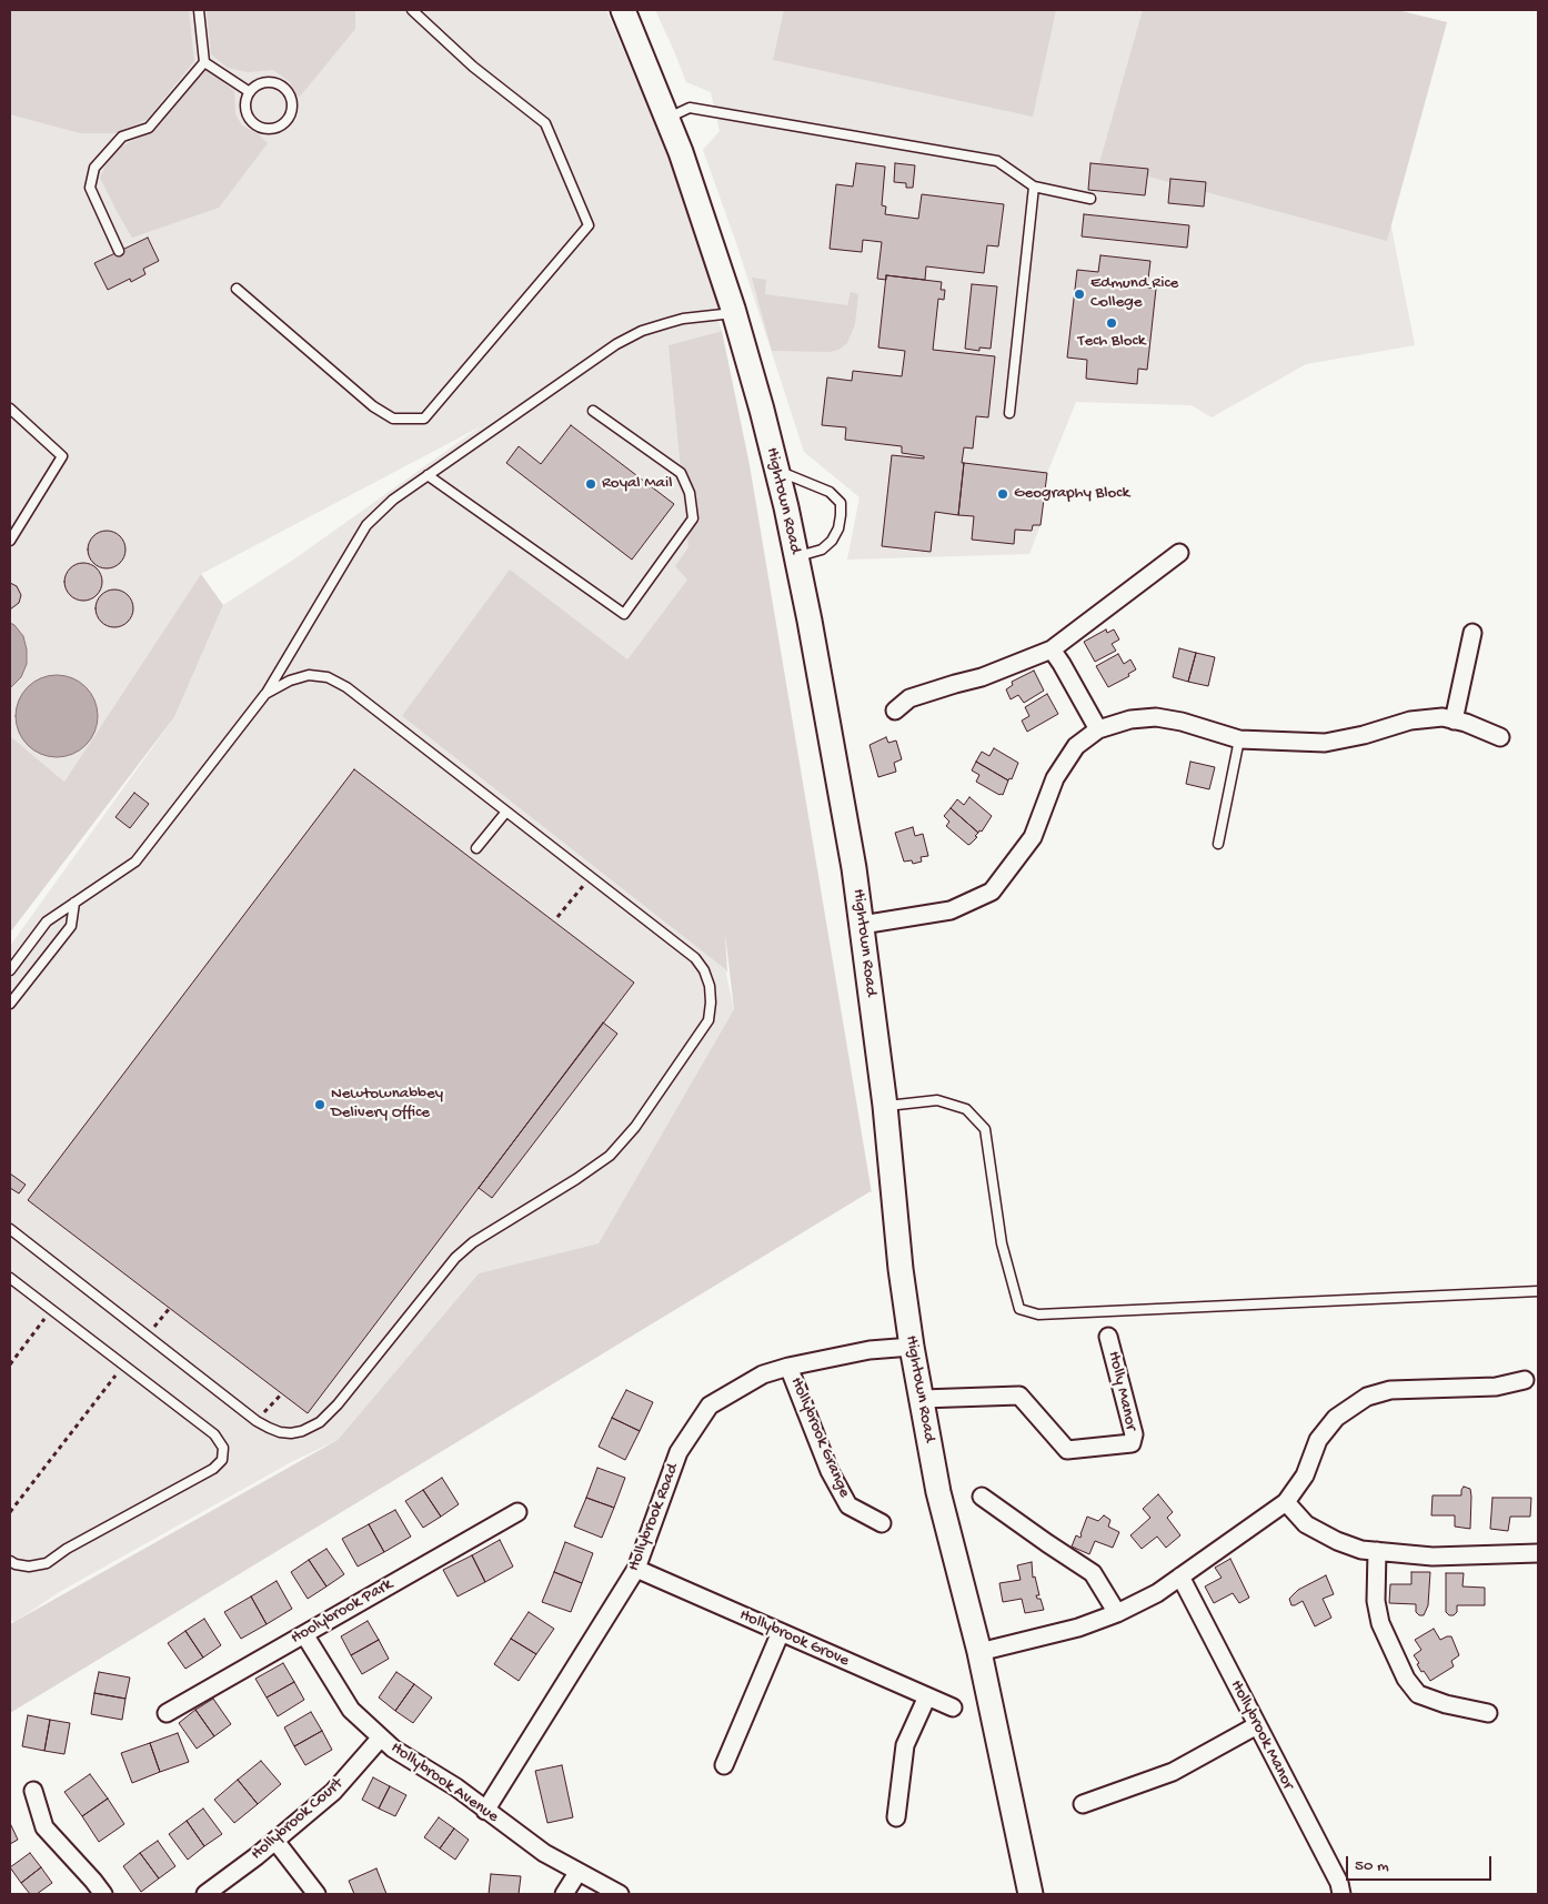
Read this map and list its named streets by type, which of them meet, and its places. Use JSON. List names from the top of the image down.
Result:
{
  "streets": {
    "main road": ["Hightown Road"],
    "street": [
      "Holly Manor",
      "Hollybrook Grange",
      "Hollybrook Road",
      "Hoolybrook Park",
      "Hollybrook Grove",
      "Hollybrook Manor",
      "Hollybrook Avenue",
      "Hollybrook Court"
    ]
  },
  "crossings": [
    ["Hightown Road", "Holly Manor"],
    ["Hightown Road", "Hollybrook Road"],
    ["Hollybrook Grange", "Hollybrook Road"],
    ["Hollybrook Road", "Hollybrook Grove"],
    ["Hollybrook Road", "Hollybrook Avenue"],
    ["Hoolybrook Park", "Hollybrook Avenue"],
    ["Hollybrook Avenue", "Hollybrook Court"]
  ],
  "places": [
    "Edmund Rice College",
    "Tech Block",
    "Royal Mail",
    "Geography Block",
    "Newtownabbey Delivery Office"
  ],
  "scale_bar": "50 m"
}
